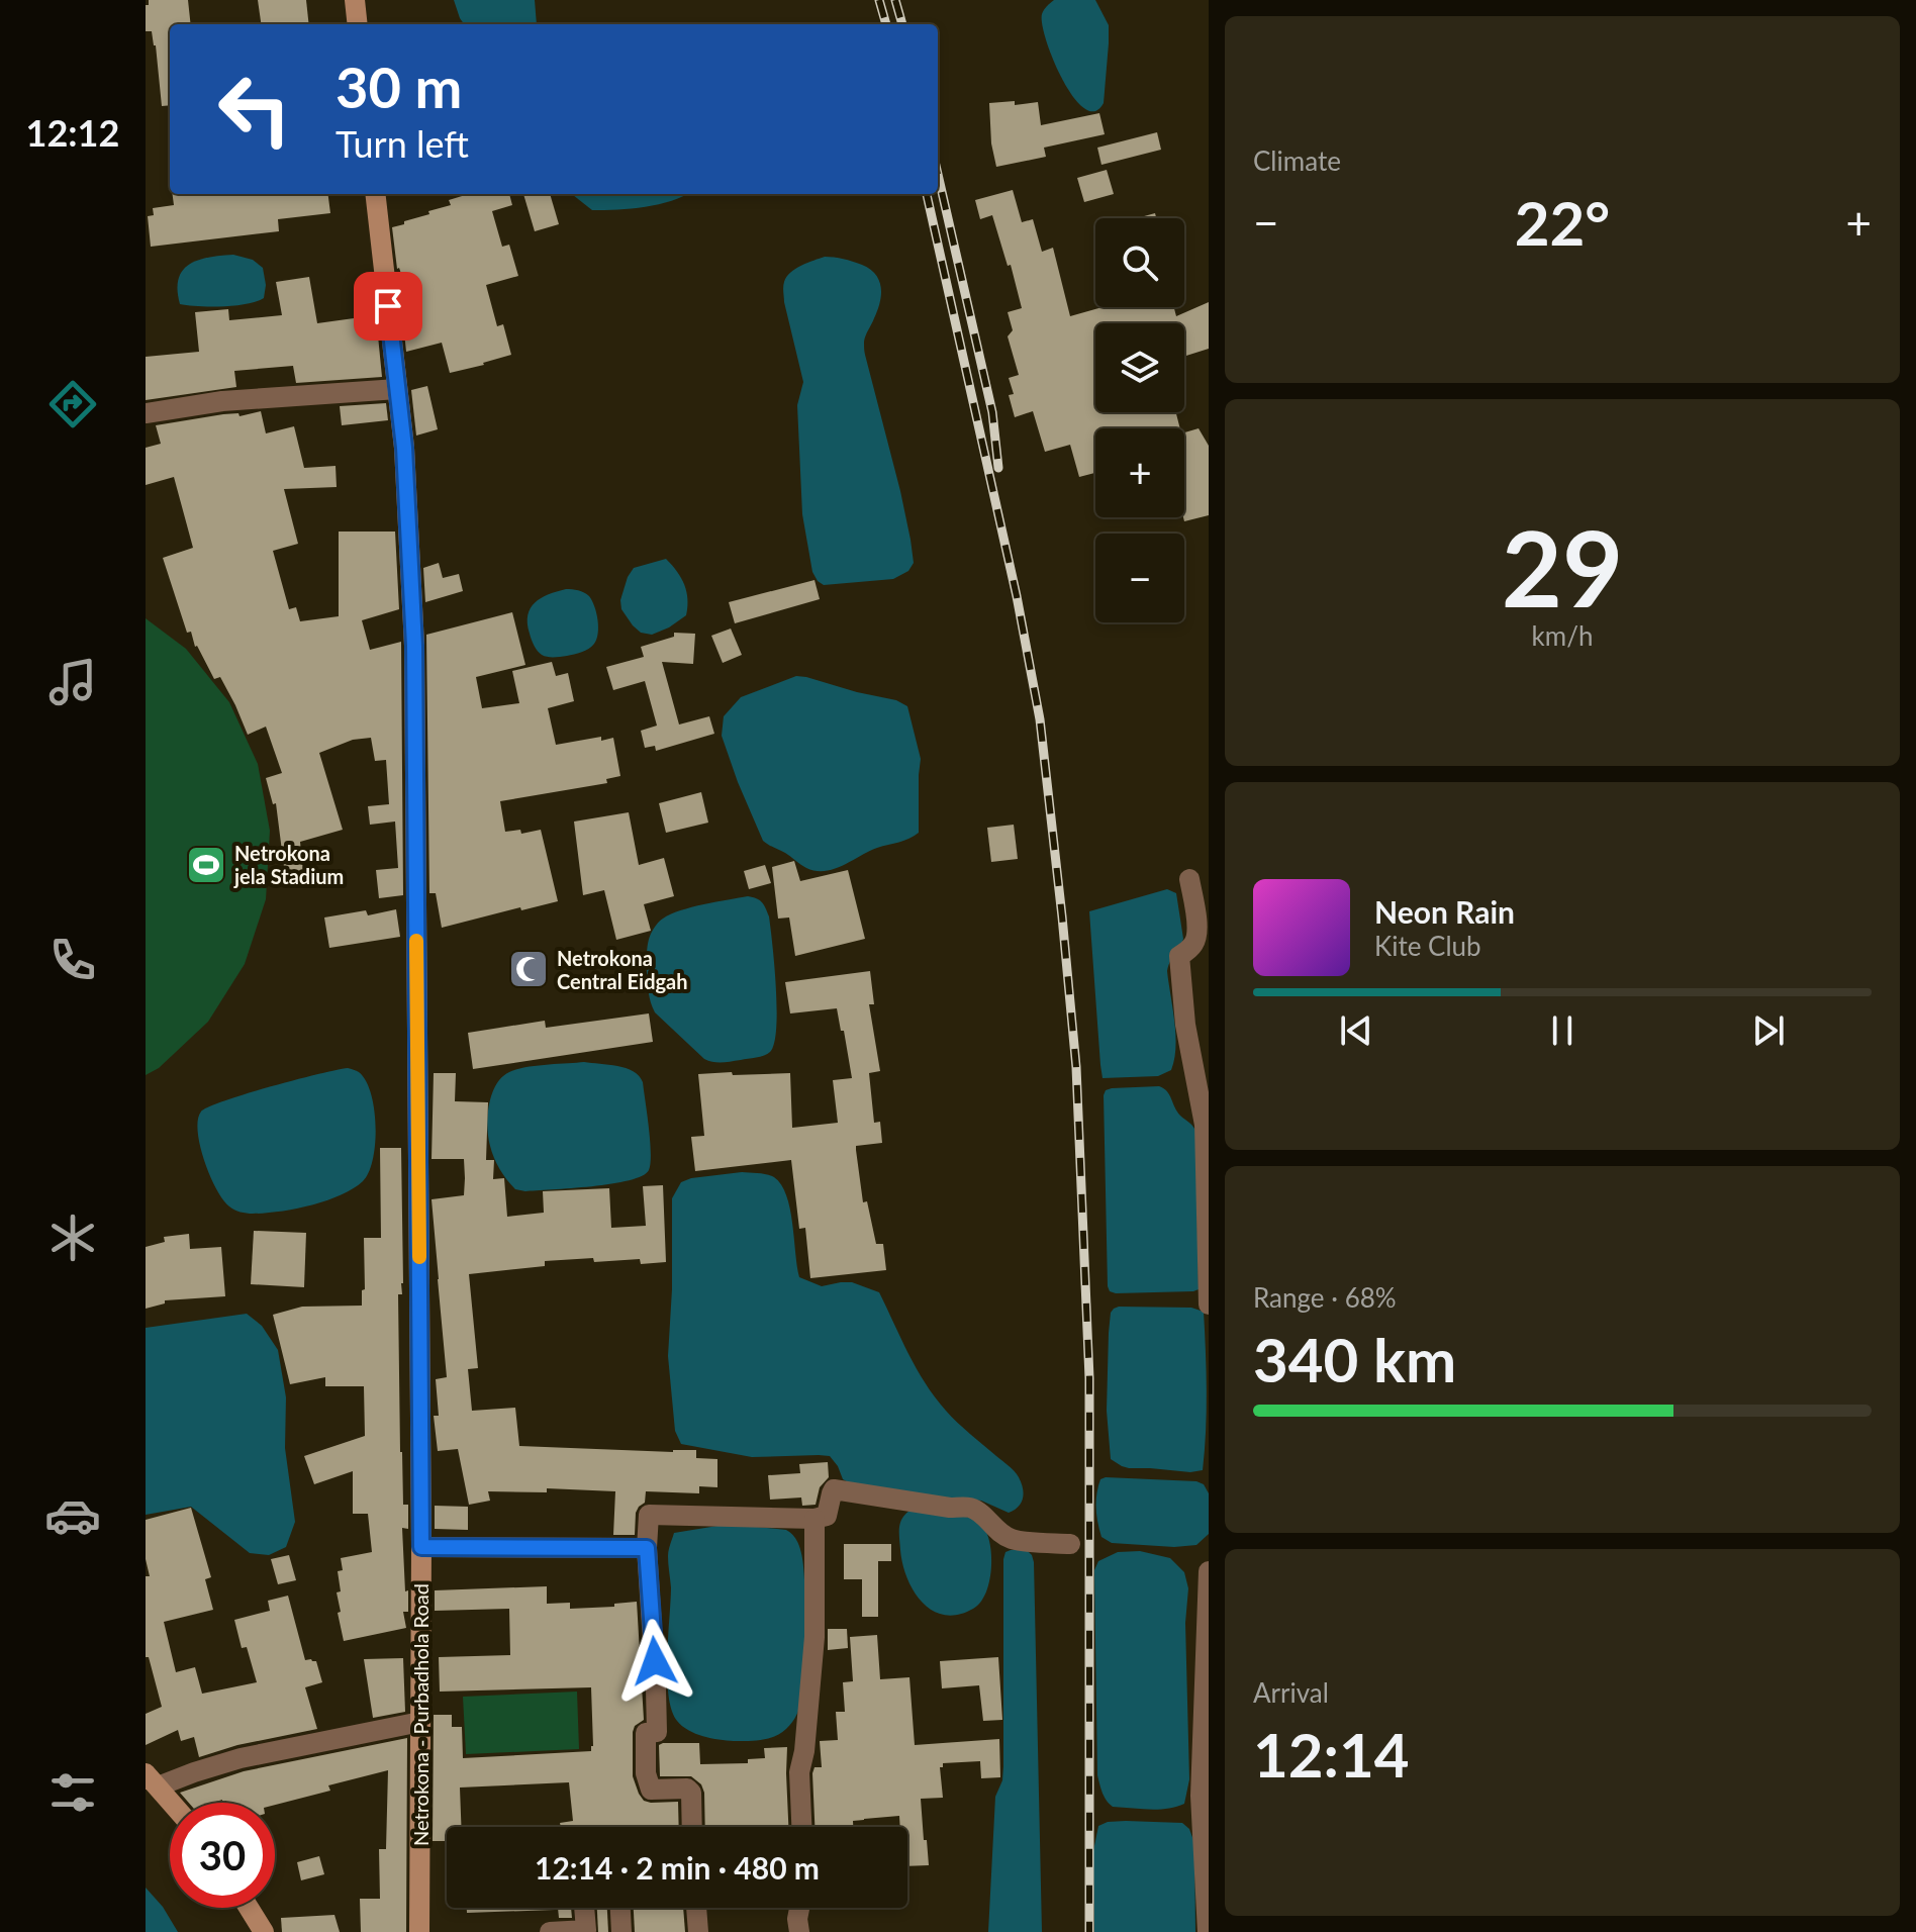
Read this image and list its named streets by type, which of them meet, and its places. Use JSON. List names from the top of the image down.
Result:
{
  "streets": {
    "main road": ["Netrokona - Purbadhola Road"]
  },
  "places": {
    "sports": ["Netrokona jela Stadium"],
    "mosque": ["Netrokona Central Eidgah"]
  },
  "page": {
    "tabs": "12:12",
    "tile": [
      "Climate",
      ["29", "km/h"],
      ["Range · 68%", "340 km"],
      ["Arrival", "12:14"]
    ],
    "turn": ["30 m", "Turn left"],
    "heat": ["−", "22°", "+"],
    "map_buttons": ["+", "−"],
    "song": ["Neon Rain", "Kite Club"],
    "limit": "30",
    "trip": "12:14 · 2 min · 480 m"
  }
}
